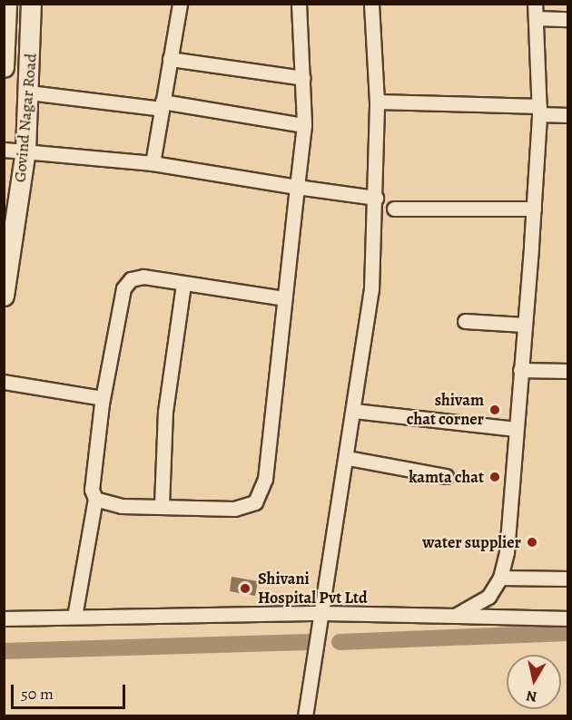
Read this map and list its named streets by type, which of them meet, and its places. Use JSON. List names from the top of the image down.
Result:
{
  "streets": {
    "main road": ["Govind Nagar Road"]
  },
  "places": [
    "shivam chat corner",
    "kamta chat",
    "water supplier",
    "Shivani Hospital Pvt Ltd"
  ],
  "scale_bar": "50 m",
  "north": "bottom"
}
